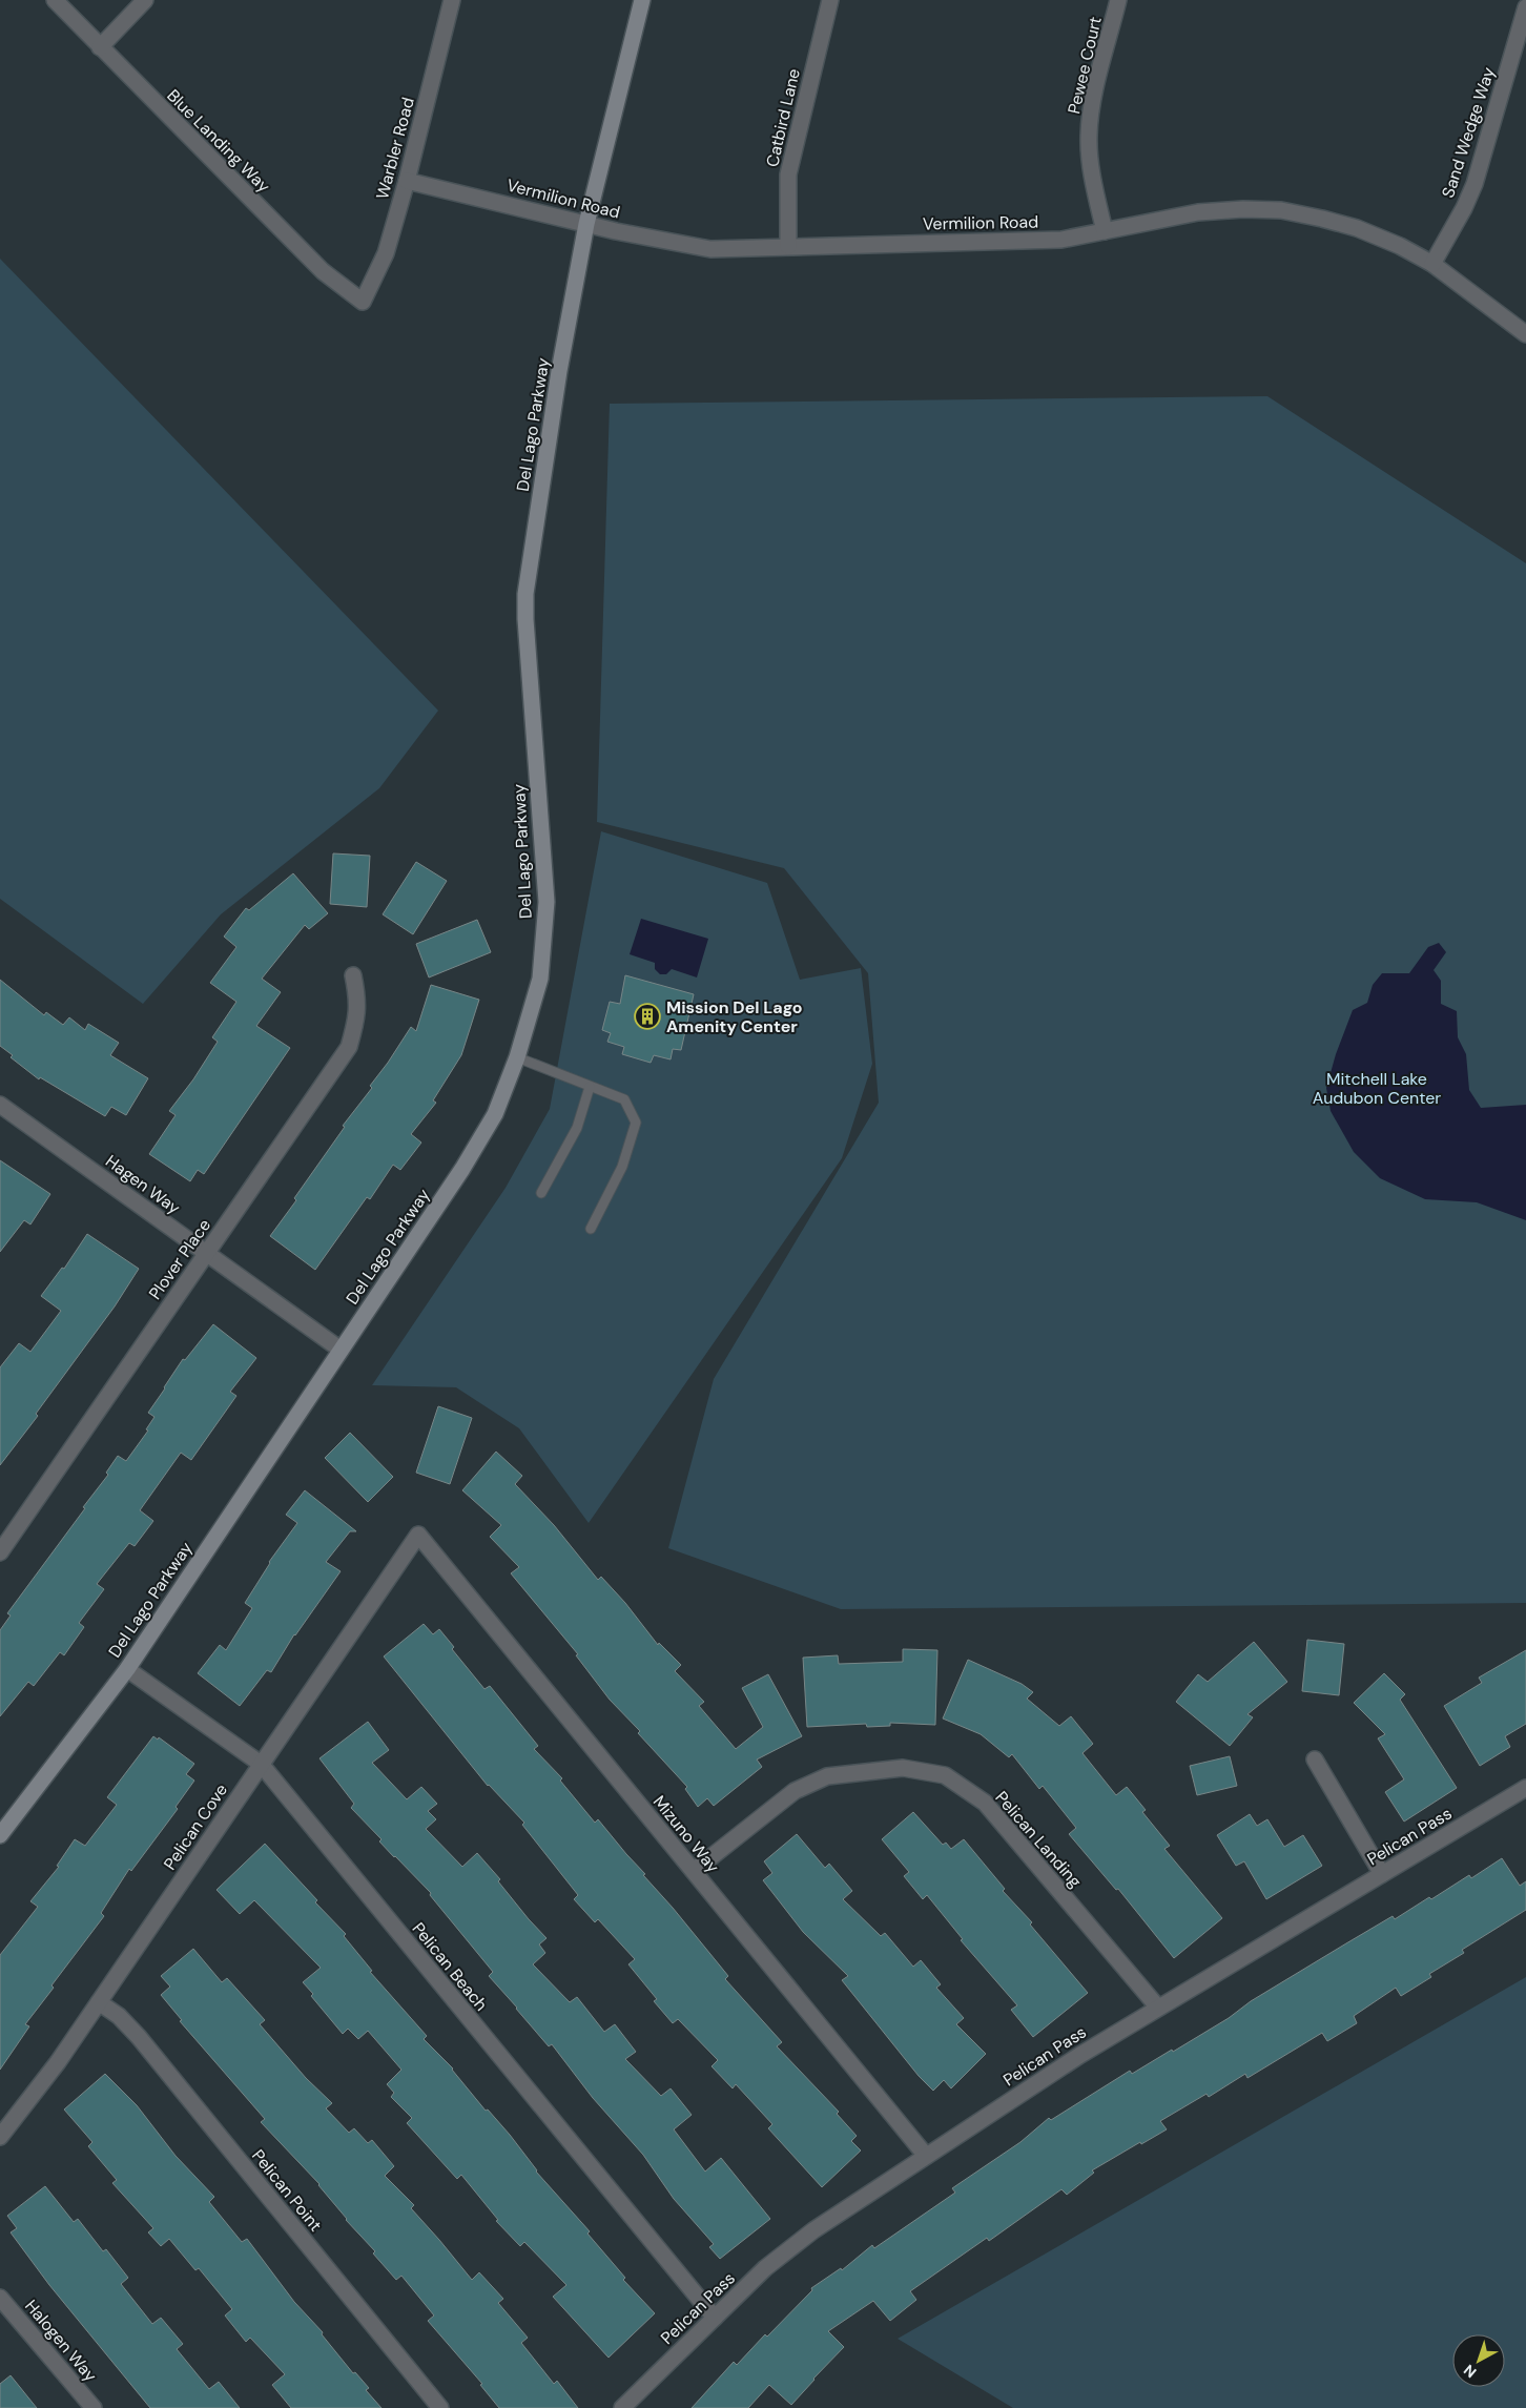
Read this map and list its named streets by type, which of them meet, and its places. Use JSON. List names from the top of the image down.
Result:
{
  "streets": {
    "street": [
      "Pewee Court",
      "Catbird Lane",
      "Sand Wedge Way",
      "Blue Landing Way",
      "Warbler Road",
      "Vermilion Road",
      "Del Lago Parkway",
      "Hagen Way",
      "Plover Place",
      "Pelican Cove",
      "Mizuno Way",
      "Pelican Pass",
      "Pelican Landing",
      "Pelican Beach",
      "Pelican Point",
      "Halogen Way"
    ]
  },
  "crossings": [
    ["Pewee Court", "Vermilion Road"],
    ["Catbird Lane", "Vermilion Road"],
    ["Sand Wedge Way", "Vermilion Road"],
    ["Blue Landing Way", "Warbler Road"],
    ["Warbler Road", "Vermilion Road"],
    ["Vermilion Road", "Del Lago Parkway"],
    ["Del Lago Parkway", "Hagen Way"],
    ["Del Lago Parkway", "Pelican Beach"],
    ["Hagen Way", "Plover Place"],
    ["Pelican Cove", "Mizuno Way"],
    ["Pelican Cove", "Pelican Beach"],
    ["Pelican Cove", "Pelican Point"],
    ["Mizuno Way", "Pelican Pass"],
    ["Mizuno Way", "Pelican Landing"],
    ["Pelican Pass", "Pelican Landing"],
    ["Pelican Pass", "Pelican Beach"]
  ],
  "parks": ["Mitchell Lake Audubon Center"],
  "places": {
    "building": ["Mission Del Lago Amenity Center"]
  },
  "north": "bottom left"
}
